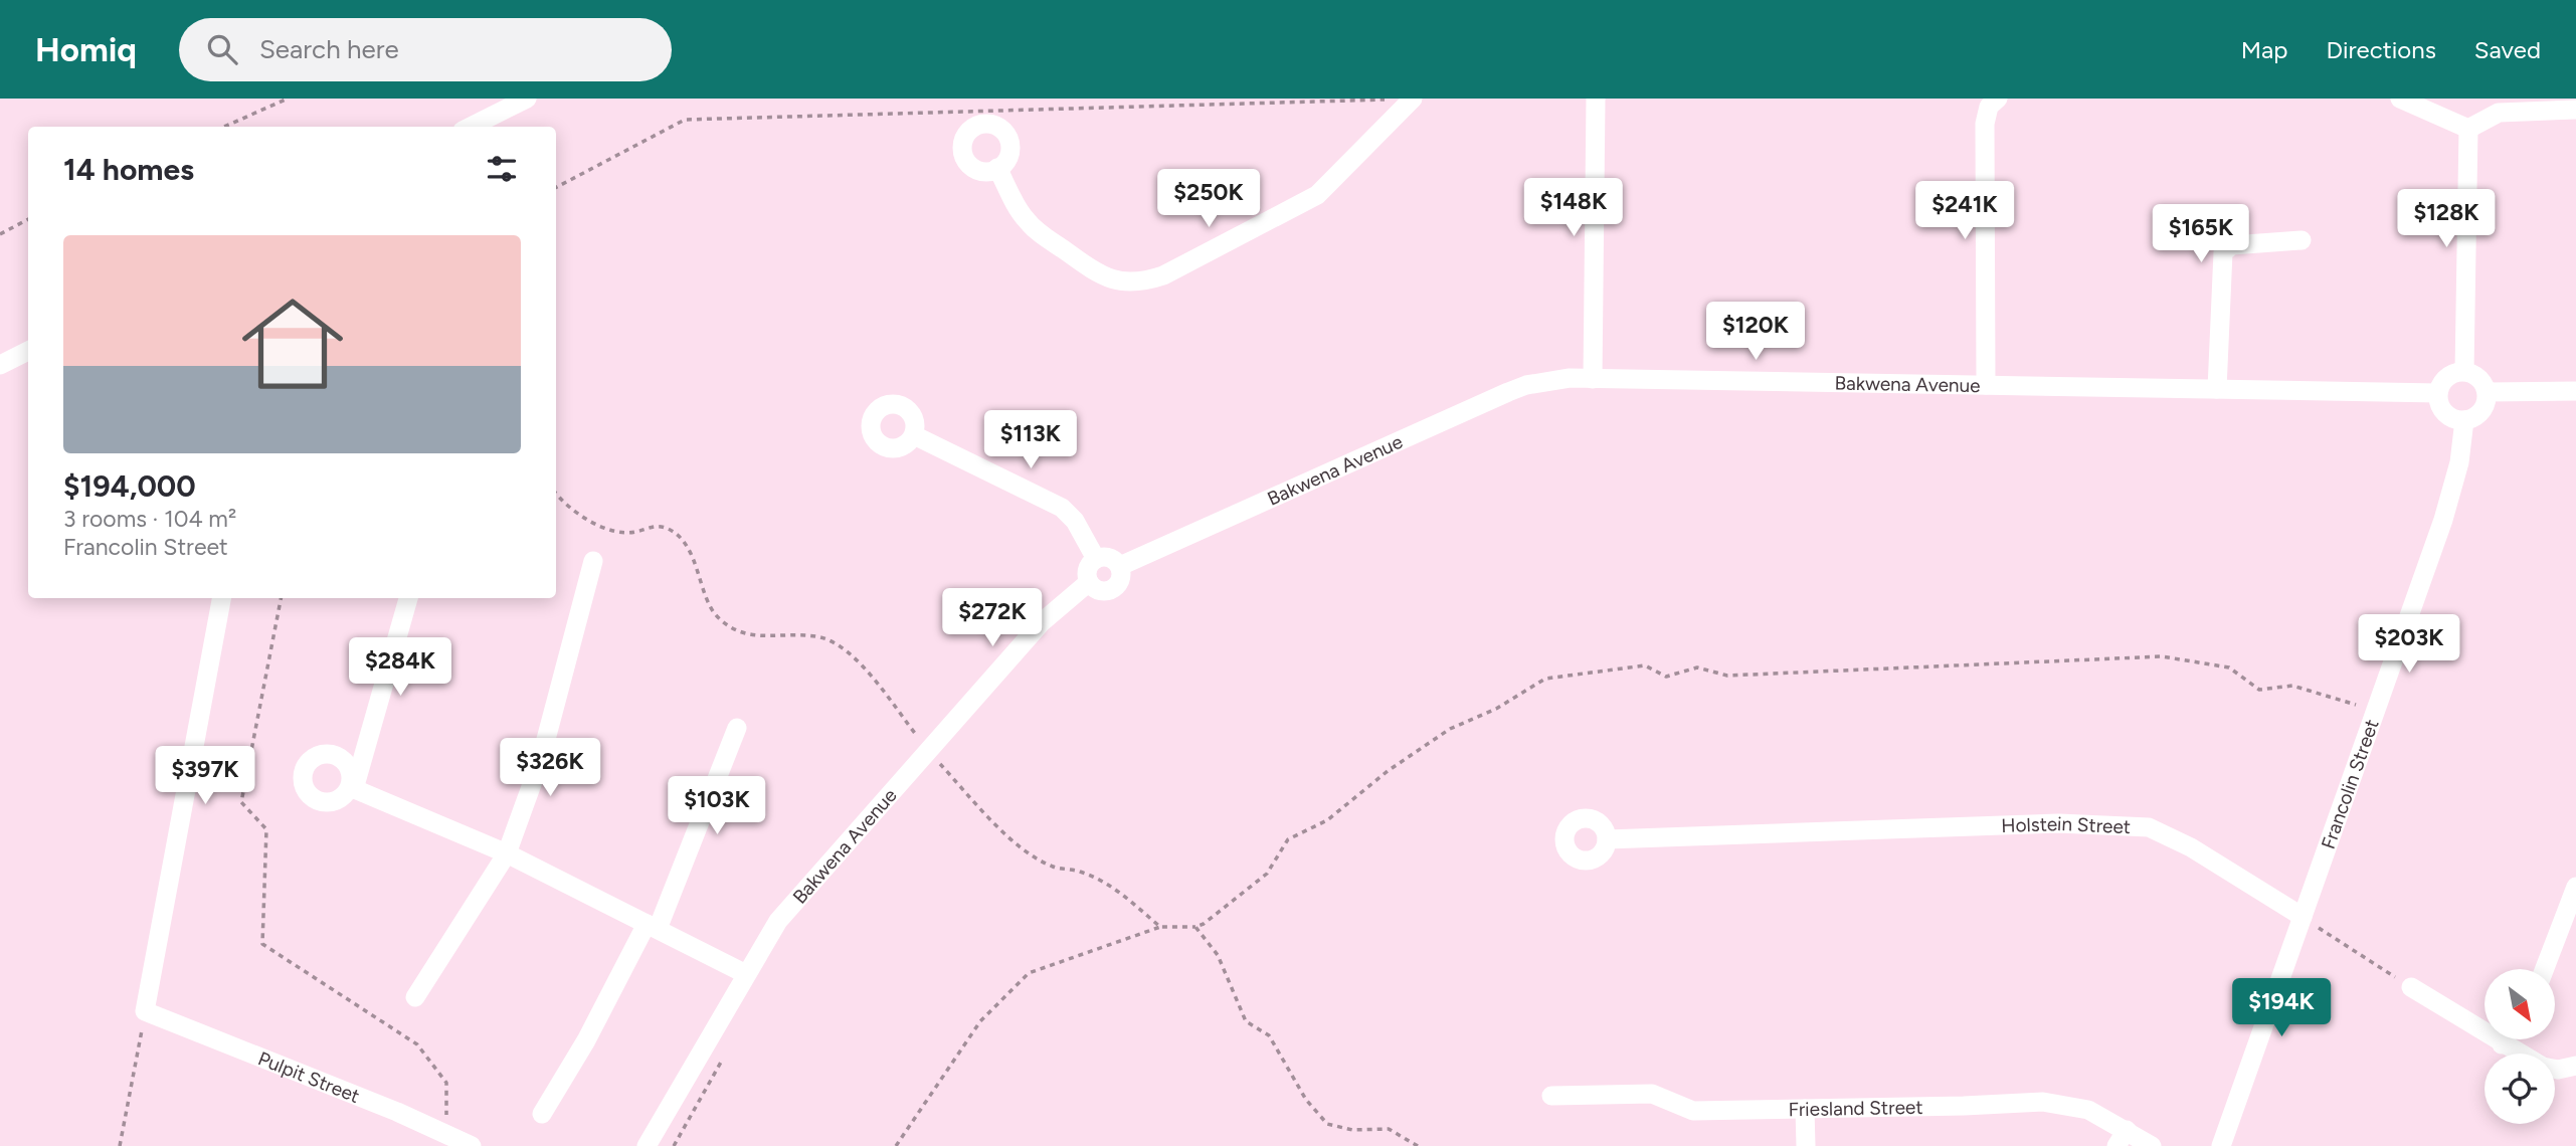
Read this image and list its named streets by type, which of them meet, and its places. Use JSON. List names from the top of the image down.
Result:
{
  "streets": {
    "street": [
      "Bakwena Avenue",
      "Francolin Street",
      "Holstein Street",
      "Pulpit Street",
      "Friesland Street"
    ]
  },
  "crossings": [
    ["Bakwena Avenue", "Francolin Street"],
    ["Francolin Street", "Holstein Street"]
  ],
  "north": "bottom right",
  "page": {
    "header": "Homiq",
    "search": "Search here",
    "nav": ["Map", "Directions", "Saved"],
    "heading": "14 homes",
    "price": [
      "$250K",
      "$148K",
      "$241K",
      "$128K",
      "$165K",
      "$120K",
      "$113K",
      "$272K",
      "$203K",
      "$284K",
      "$326K",
      "$397K",
      "$103K",
      "$194K"
    ],
    "list": [
      {
        "name": "$194,000",
        "note": "3 rooms · 104 m² · Francolin Street"
      }
    ]
  }
}
